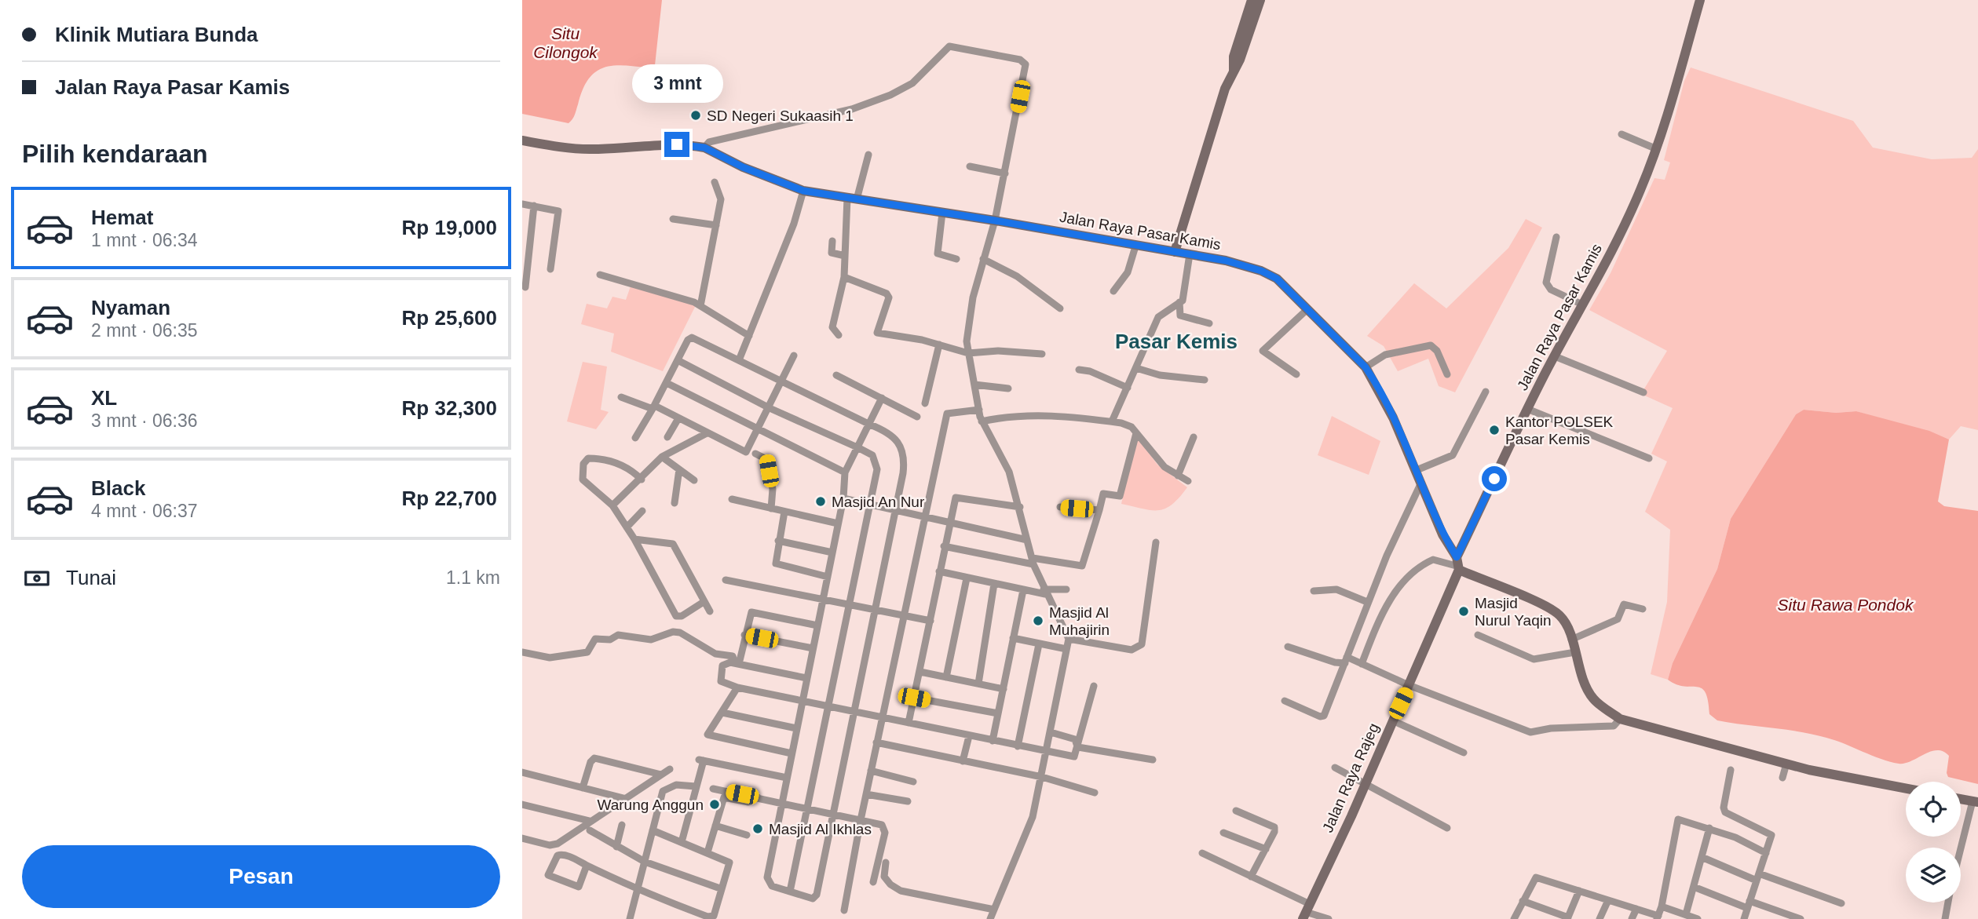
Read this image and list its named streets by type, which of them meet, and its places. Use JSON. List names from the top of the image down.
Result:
{
  "streets": {
    "main road": ["Jalan Raya Pasar Kamis", "Jalan Raya Rajeg"]
  },
  "crossings": [
    ["Jalan Raya Pasar Kamis", "Jalan Raya Rajeg"]
  ],
  "districts": ["Pasar Kemis"],
  "water": ["Situ Cilongok", "Situ Rawa Pondok"],
  "places": [
    "SD Negeri Sukaasih 1",
    "Kantor POLSEK Pasar Kemis",
    "Masjid An Nur",
    "Masjid Nurul Yaqin",
    "Masjid Al Muhajirin",
    "Warung Anggun",
    "Masjid Al Ikhlas"
  ],
  "page": {
    "banner": ["Klinik Mutiara Bunda", "Jalan Raya Pasar Kamis"],
    "bubble": "3 mnt",
    "heading": "Pilih kendaraan",
    "list": [
      {
        "name": "Hemat",
        "note": "1 mnt · 06:34",
        "value": "Rp 19,000"
      },
      {
        "name": "Nyaman",
        "note": "2 mnt · 06:35",
        "value": "Rp 25,600"
      },
      {
        "name": "XL",
        "note": "3 mnt · 06:36",
        "value": "Rp 32,300"
      },
      {
        "name": "Black",
        "note": "4 mnt · 06:37",
        "value": "Rp 22,700"
      }
    ],
    "pay": ["Tunai", "1.1 km"],
    "buttons": "Pesan"
  }
}
